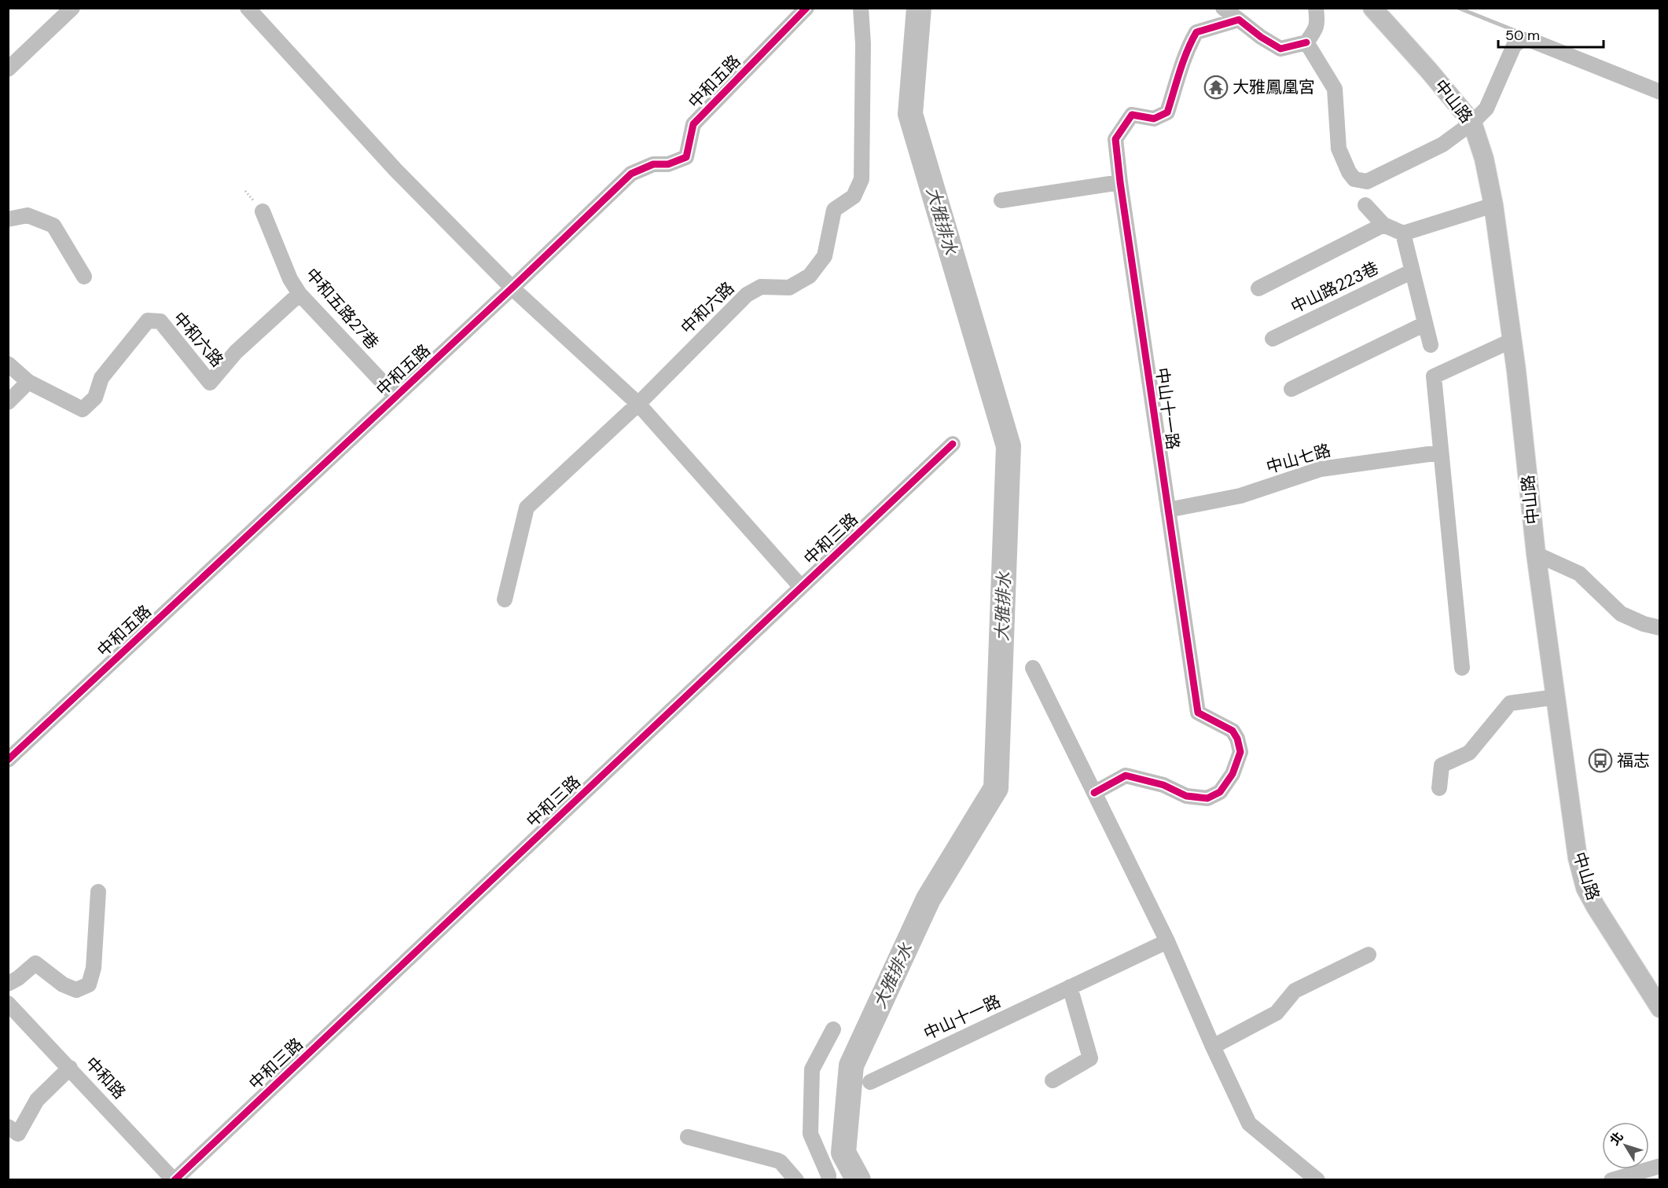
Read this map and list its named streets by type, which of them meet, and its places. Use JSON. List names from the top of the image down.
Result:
{
  "streets": {
    "main road": ["中山路"],
    "street": [
      "中和五路",
      "中山路223巷",
      "中和六路",
      "中和五路27巷",
      "中山十一路",
      "中山七路",
      "中和三路",
      "中和路"
    ]
  },
  "crossings": [
    ["中和五路", "中和五路27巷"],
    ["中和六路", "中和五路27巷"],
    ["中山十一路", "中山七路"],
    ["中和三路", "中和路"]
  ],
  "water": ["大雅排水"],
  "places": {
    "temple": ["大雅鳳凰宮"],
    "bus stop": ["福志"]
  },
  "scale_bar": "50 m",
  "north": "top left"
}
